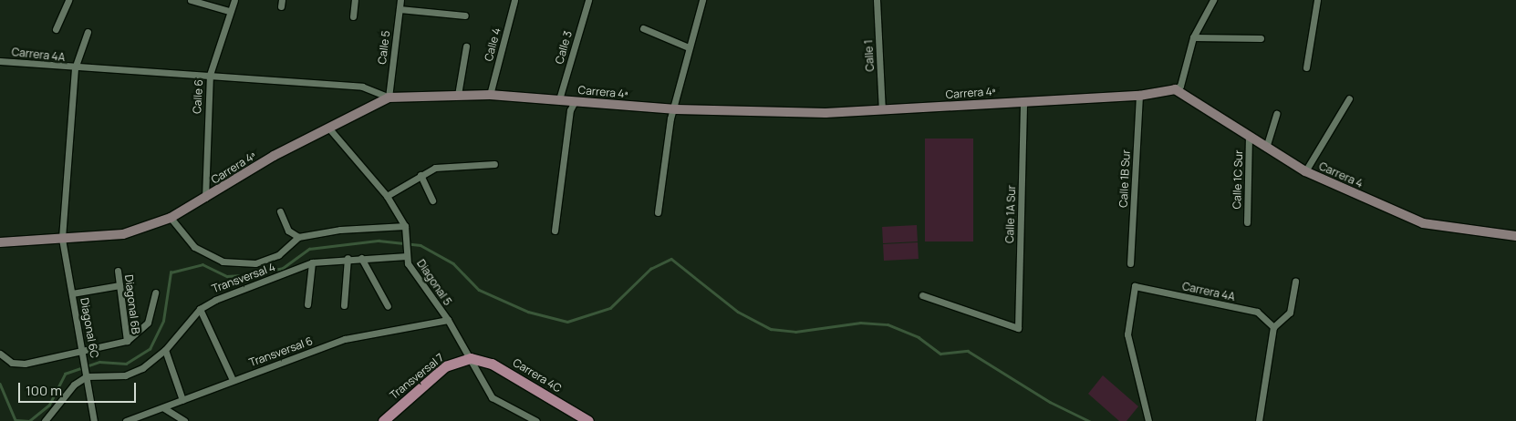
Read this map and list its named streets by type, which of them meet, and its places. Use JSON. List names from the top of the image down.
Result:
{
  "streets": {
    "main road": ["Carrera 4C", "Transversal 7"],
    "street": [
      "Calle 4",
      "Calle 5",
      "Calle 3",
      "Carrera 4A",
      "Calle 1",
      "Carrera 4ª",
      "Calle 6",
      "Carrera 4",
      "Calle 1B Sur",
      "Calle 1C Sur",
      "Calle 1A Sur",
      "Transversal 4",
      "Diagonal 5",
      "Diagonal 6B",
      "Diagonal 6C",
      "Transversal 6"
    ]
  },
  "crossings": [
    ["Calle 4", "Carrera 4ª"],
    ["Calle 5", "Carrera 4A"],
    ["Calle 5", "Carrera 4ª"],
    ["Calle 3", "Carrera 4ª"],
    ["Carrera 4A", "Carrera 4ª"],
    ["Carrera 4A", "Calle 6"],
    ["Carrera 4A", "Diagonal 6C"],
    ["Calle 1", "Carrera 4ª"],
    ["Carrera 4ª", "Calle 6"],
    ["Carrera 4ª", "Carrera 4"],
    ["Carrera 4ª", "Calle 1B Sur"],
    ["Carrera 4ª", "Calle 1A Sur"],
    ["Carrera 4ª", "Diagonal 5"],
    ["Carrera 4ª", "Diagonal 6C"],
    ["Carrera 4", "Calle 1C Sur"],
    ["Transversal 4", "Diagonal 5"],
    ["Transversal 4", "Diagonal 6C"],
    ["Diagonal 5", "Transversal 6"],
    ["Diagonal 5", "Carrera 4C"],
    ["Diagonal 5", "Transversal 7"],
    ["Carrera 4C", "Transversal 7"]
  ],
  "scale_bar": "100 m"
}
